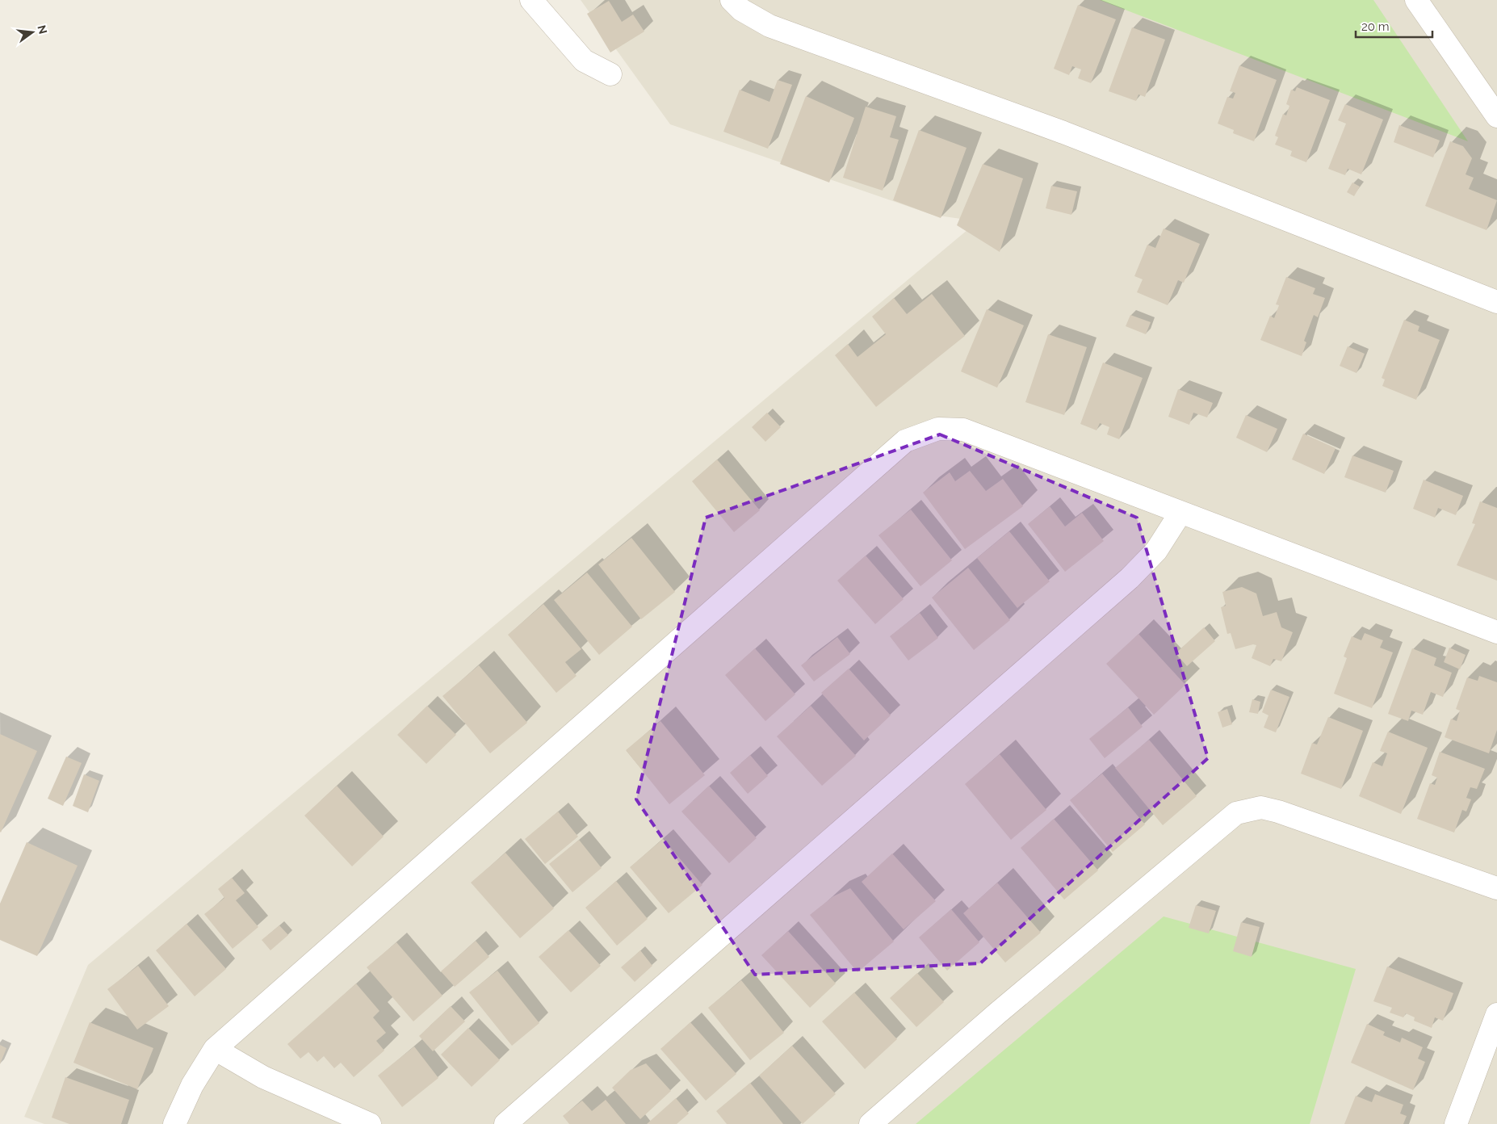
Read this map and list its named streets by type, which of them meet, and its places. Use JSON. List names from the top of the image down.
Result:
{
  "scale_bar": "20 m",
  "north": "right"
}
